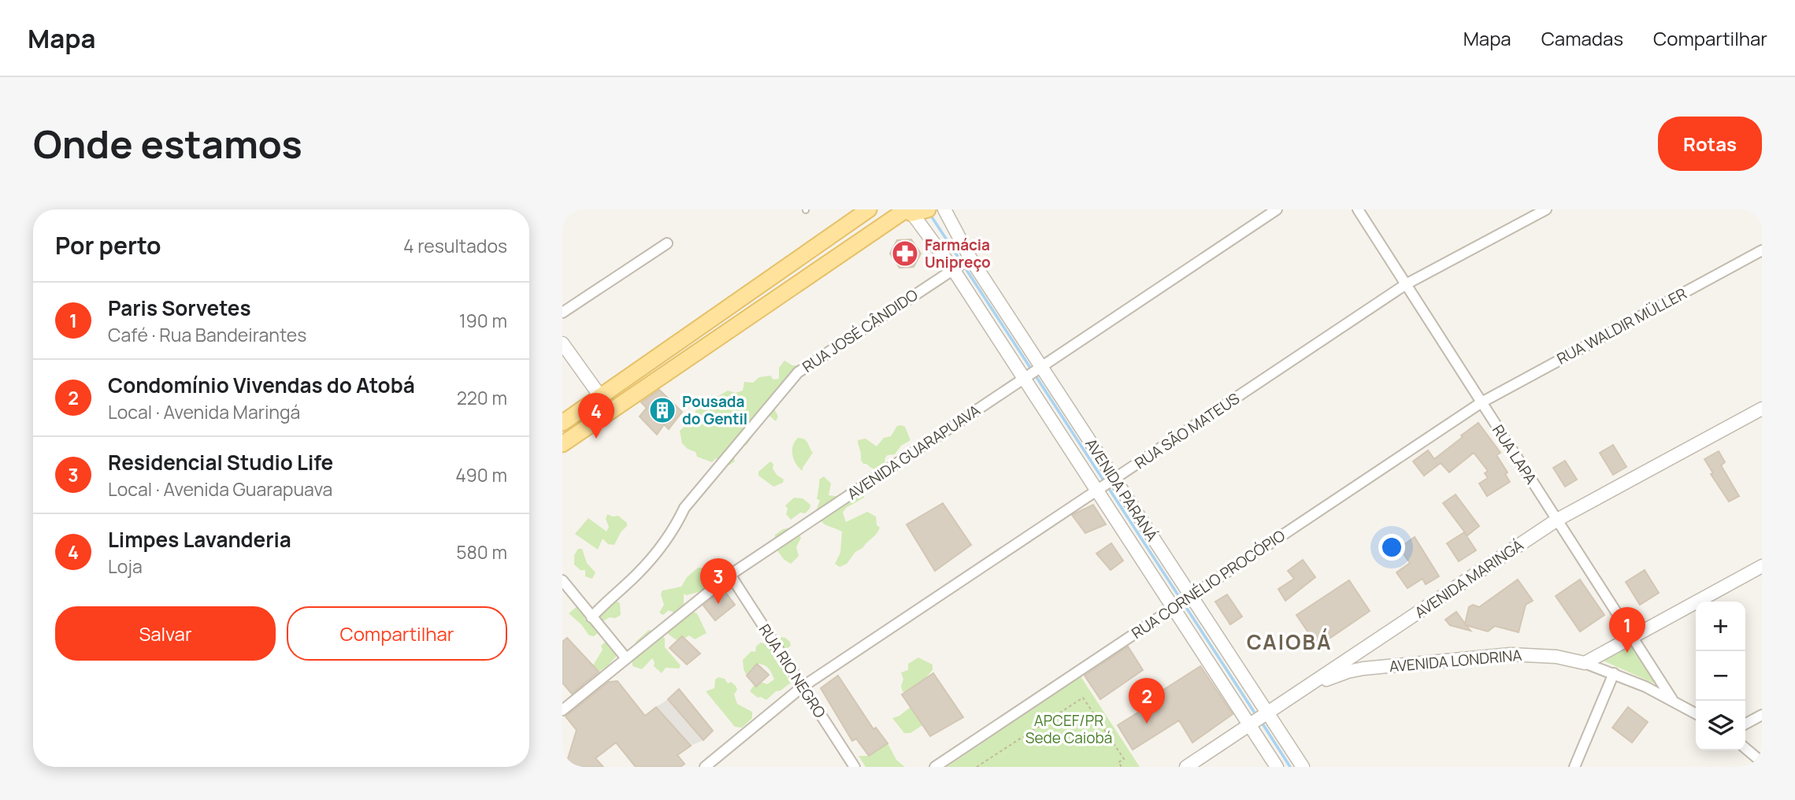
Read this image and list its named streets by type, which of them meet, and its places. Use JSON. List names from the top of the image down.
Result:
{
  "streets": {
    "street": [
      "RUA WALDIR MÜLLER",
      "RUA JOSÉ CÂNDIDO",
      "RUA SÃO MATEUS",
      "AVENIDA GUARAPUAVA",
      "RUA LAPA",
      "AVENIDA PARANÁ",
      "AVENIDA MARINGÁ",
      "RUA CORNÉLIO PROCÓPIO",
      "AVENIDA LONDRINA",
      "RUA RIO NEGRO"
    ]
  },
  "crossings": [
    ["RUA WALDIR MÜLLER", "RUA LAPA"],
    ["RUA WALDIR MÜLLER", "RUA CORNÉLIO PROCÓPIO"],
    ["RUA JOSÉ CÂNDIDO", "AVENIDA PARANÁ"],
    ["RUA SÃO MATEUS", "RUA LAPA"],
    ["RUA SÃO MATEUS", "AVENIDA PARANÁ"],
    ["RUA SÃO MATEUS", "RUA RIO NEGRO"],
    ["AVENIDA GUARAPUAVA", "AVENIDA PARANÁ"],
    ["AVENIDA GUARAPUAVA", "RUA RIO NEGRO"],
    ["RUA LAPA", "AVENIDA MARINGÁ"],
    ["RUA LAPA", "RUA CORNÉLIO PROCÓPIO"],
    ["RUA LAPA", "AVENIDA LONDRINA"],
    ["AVENIDA PARANÁ", "AVENIDA MARINGÁ"],
    ["AVENIDA PARANÁ", "RUA CORNÉLIO PROCÓPIO"],
    ["AVENIDA MARINGÁ", "AVENIDA LONDRINA"]
  ],
  "districts": ["CAIOBÁ"],
  "parks": ["APCEF/PR Sede Caiobá"],
  "places": {
    "pharmacy": ["Farmácia Unipreço"],
    "building": ["Pousada do Gentil"]
  },
  "page": {
    "header": "Mapa",
    "nav": ["Mapa", "Camadas", "Compartilhar"],
    "buttons": [
      "Rotas",
      ["Salvar", "Compartilhar"]
    ],
    "title": "Onde estamos",
    "heading": ["Por perto", "4 resultados"],
    "list": [
      {
        "mark": "1",
        "name": "Paris Sorvetes",
        "note": "Café · Rua Bandeirantes",
        "value": "190 m"
      },
      {
        "mark": "2",
        "name": "Condomínio Vivendas do Atobá",
        "note": "Local · Avenida Maringá",
        "value": "220 m"
      },
      {
        "mark": "3",
        "name": "Residencial Studio Life",
        "note": "Local · Avenida Guarapuava",
        "value": "490 m"
      },
      {
        "mark": "4",
        "name": "Limpes Lavanderia",
        "note": "Loja",
        "value": "580 m"
      }
    ],
    "pins": [
      "4",
      "3",
      "1",
      "2"
    ],
    "map_buttons": ["+", "−"]
  }
}
